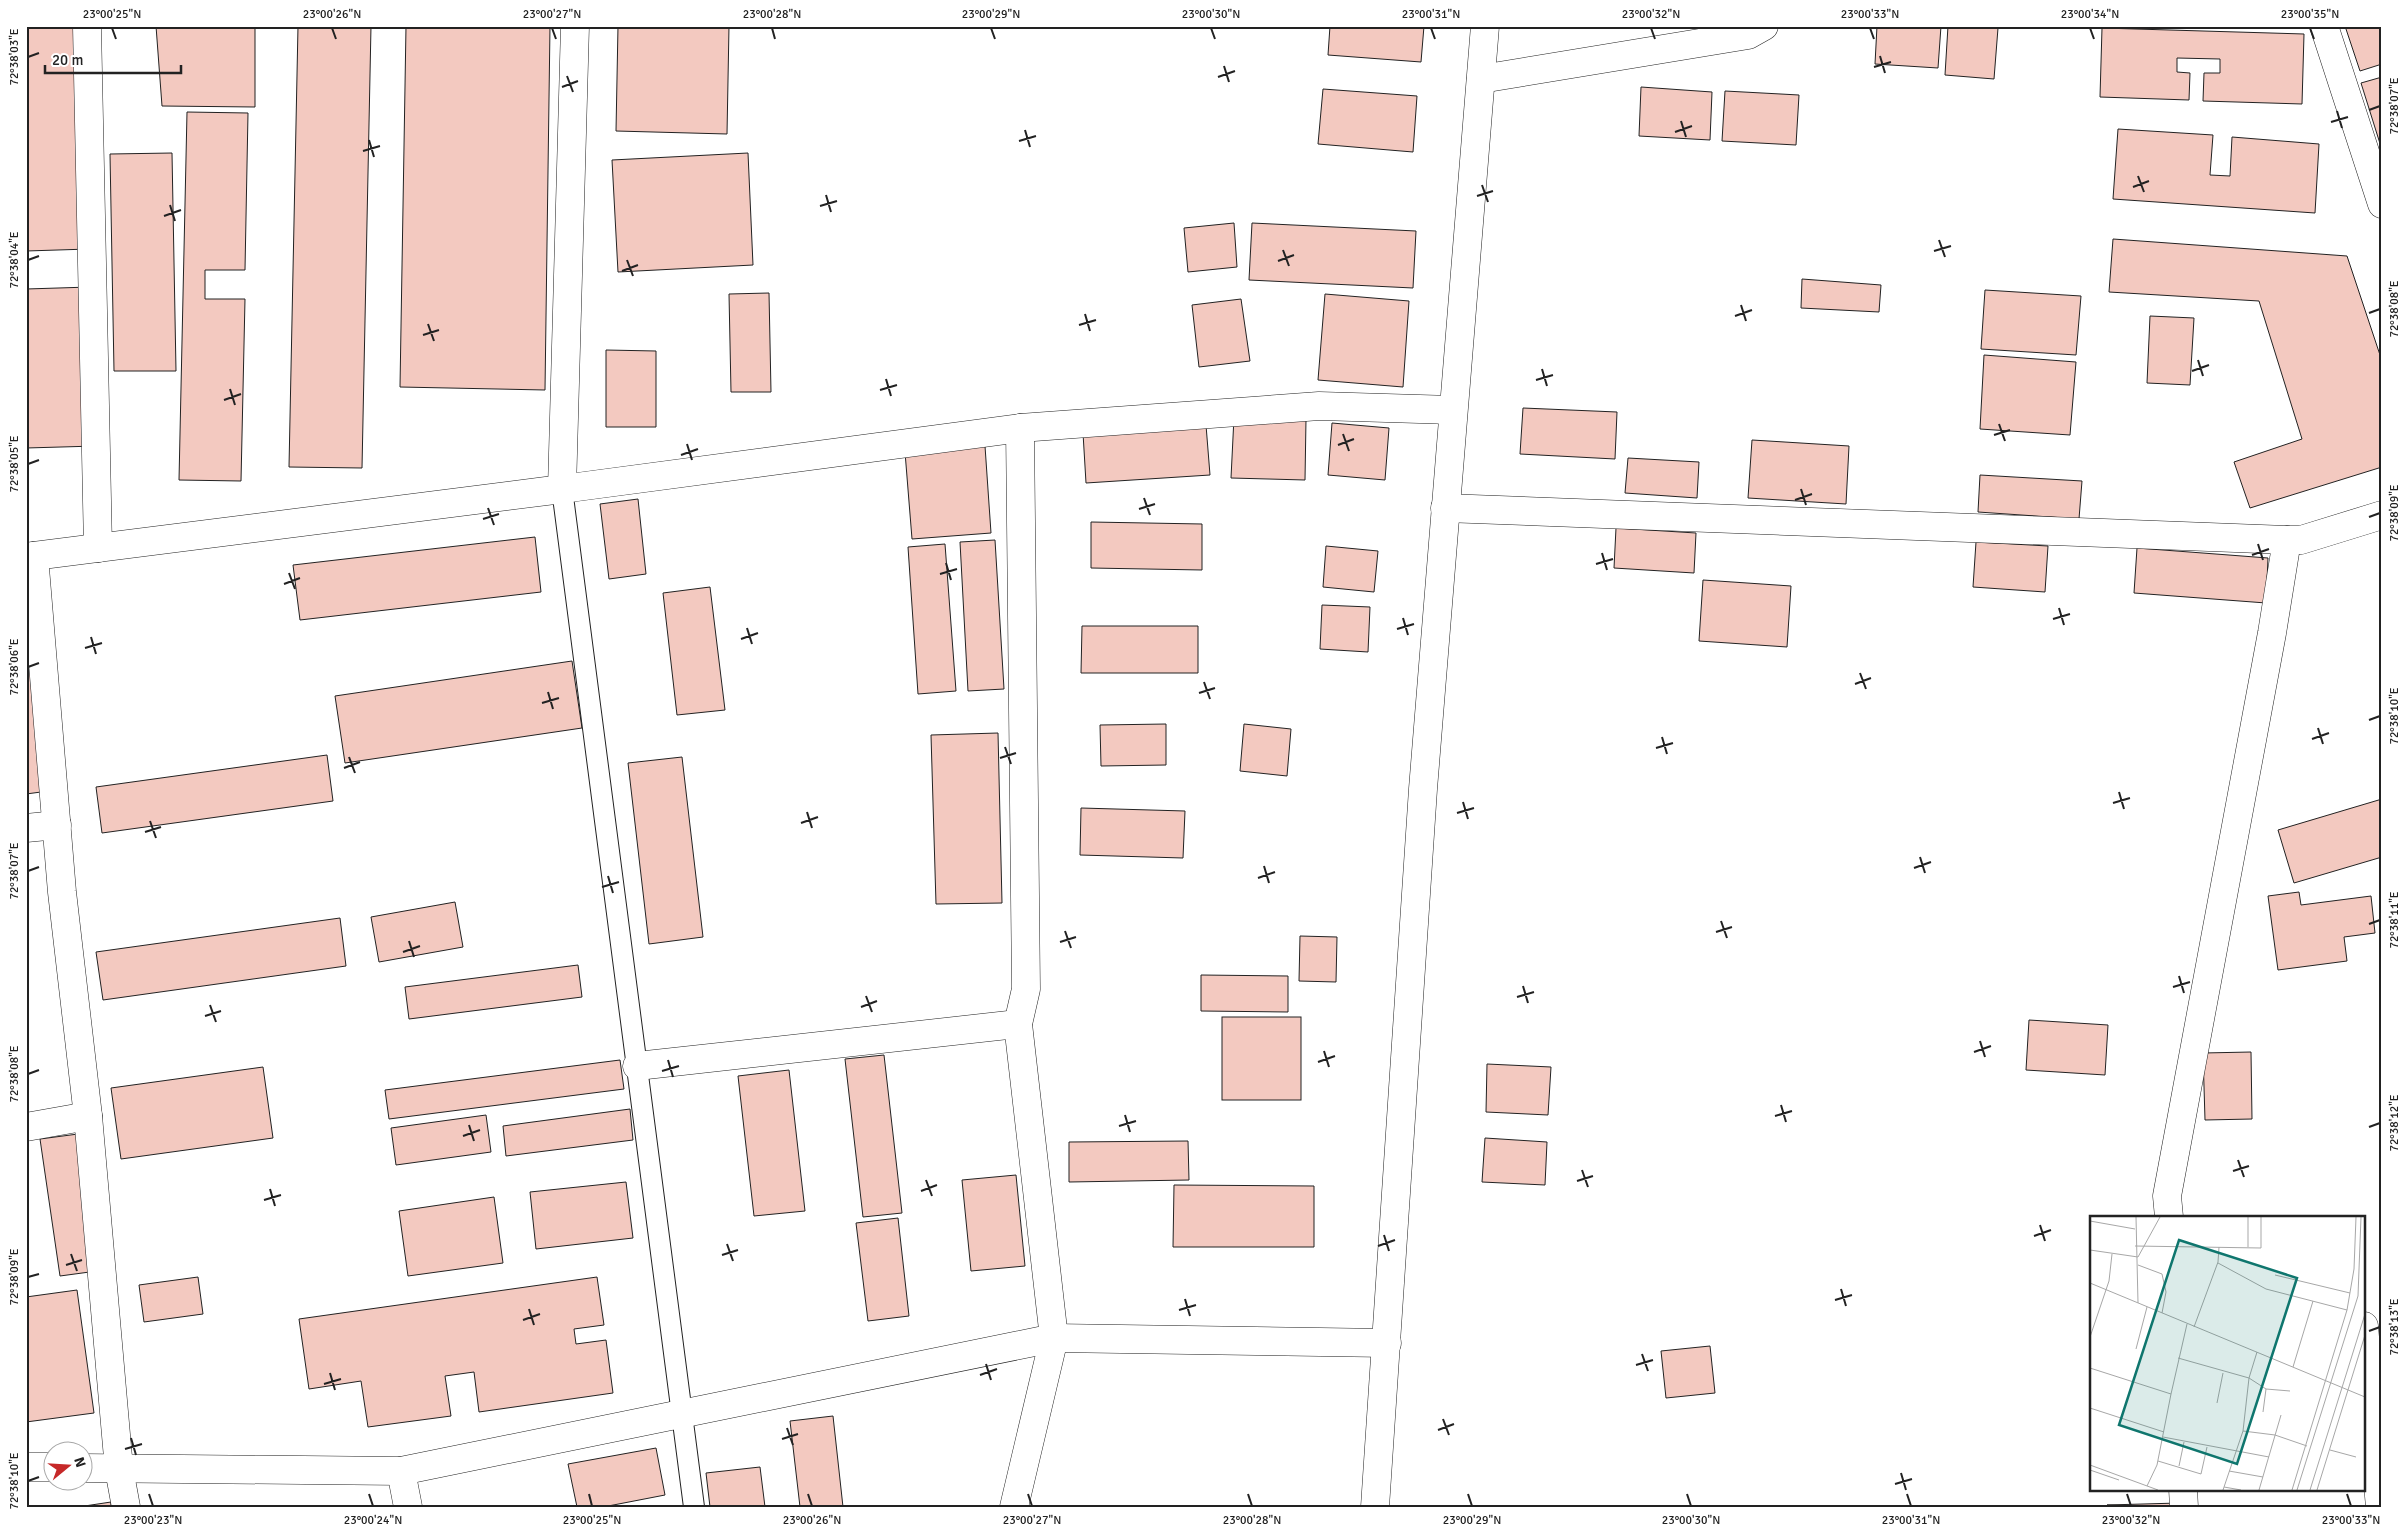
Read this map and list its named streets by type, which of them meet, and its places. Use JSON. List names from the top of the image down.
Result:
{
  "scale_bar": "20 m",
  "north": "right",
  "coordinates": [
    "23°00'25\"N",
    "23°00'26\"N",
    "23°00'27\"N",
    "23°00'28\"N",
    "23°00'29\"N",
    "23°00'30\"N",
    "23°00'31\"N",
    "23°00'32\"N",
    "23°00'33\"N",
    "23°00'34\"N",
    "23°00'35\"N",
    "72°38'03\"E",
    "72°38'07\"E",
    "72°38'04\"E",
    "72°38'08\"E",
    "72°38'05\"E",
    "72°38'09\"E",
    "72°38'06\"E",
    "72°38'10\"E",
    "72°38'11\"E",
    "72°38'12\"E",
    "72°38'13\"E",
    "23°00'23\"N",
    "23°00'24\"N"
  ]
}
